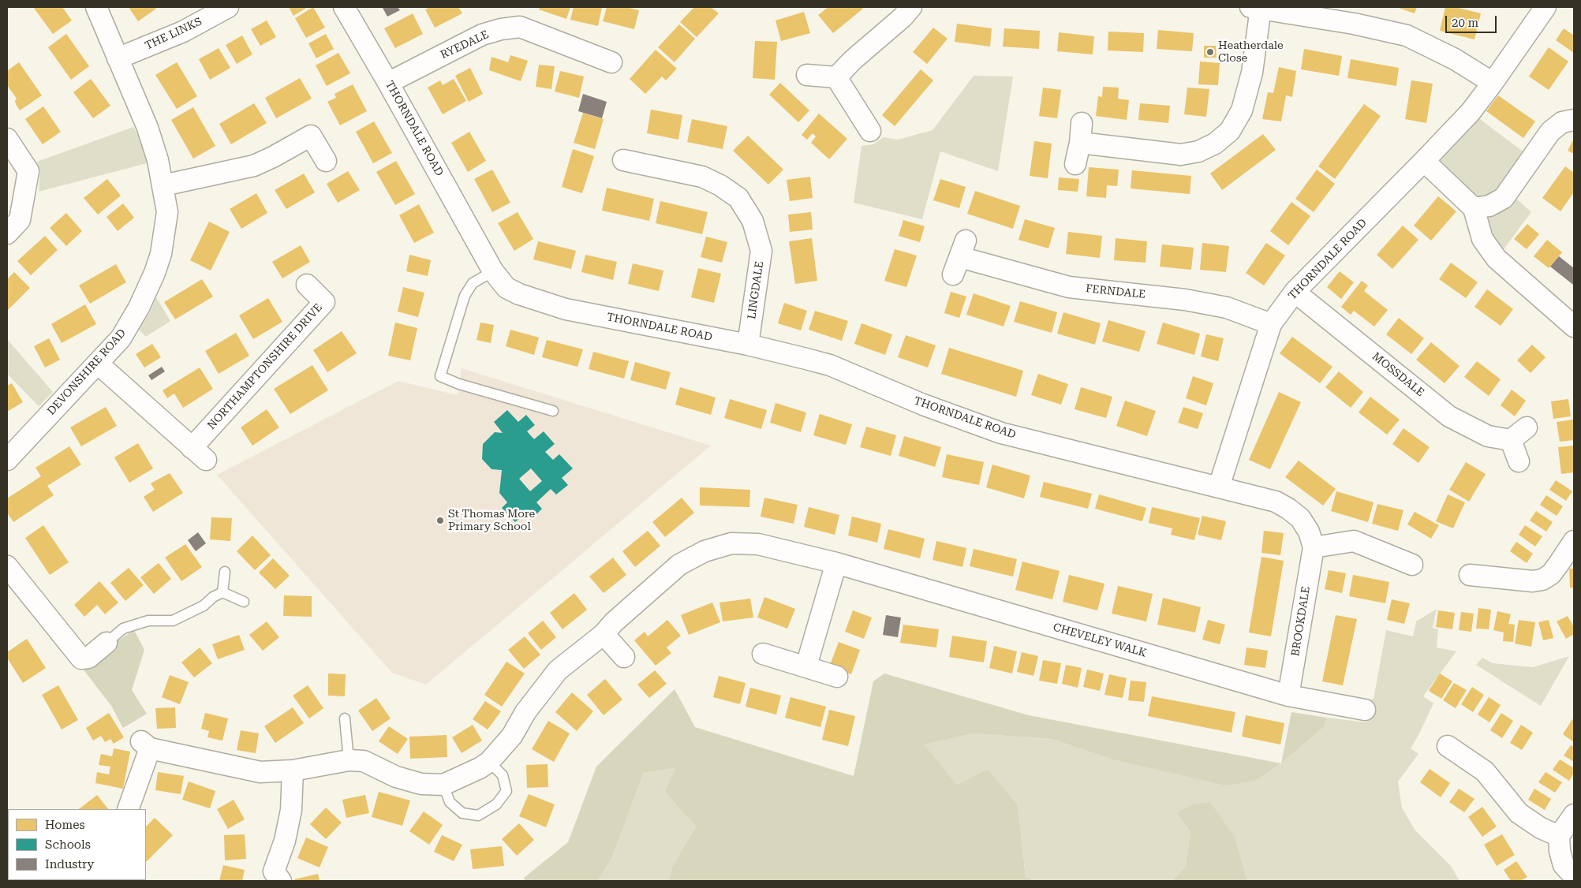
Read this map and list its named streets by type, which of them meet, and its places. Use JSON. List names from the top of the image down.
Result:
{
  "streets": {
    "street": [
      "THE LINKS",
      "RYEDALE",
      "THORNDALE ROAD",
      "LINGDALE",
      "FERNDALE",
      "NORTHAMPTONSHIRE DRIVE",
      "DEVONSHIRE ROAD",
      "MOSSDALE",
      "BROOKDALE",
      "CHEVELEY WALK"
    ]
  },
  "crossings": [
    ["THE LINKS", "DEVONSHIRE ROAD"],
    ["RYEDALE", "THORNDALE ROAD"],
    ["THORNDALE ROAD", "LINGDALE"],
    ["THORNDALE ROAD", "FERNDALE"],
    ["THORNDALE ROAD", "MOSSDALE"],
    ["NORTHAMPTONSHIRE DRIVE", "DEVONSHIRE ROAD"],
    ["BROOKDALE", "CHEVELEY WALK"]
  ],
  "places": ["Heatherdale Close", "St Thomas More Primary School"],
  "legend": ["Homes", "Schools", "Industry"],
  "scale_bar": "20 m"
}
